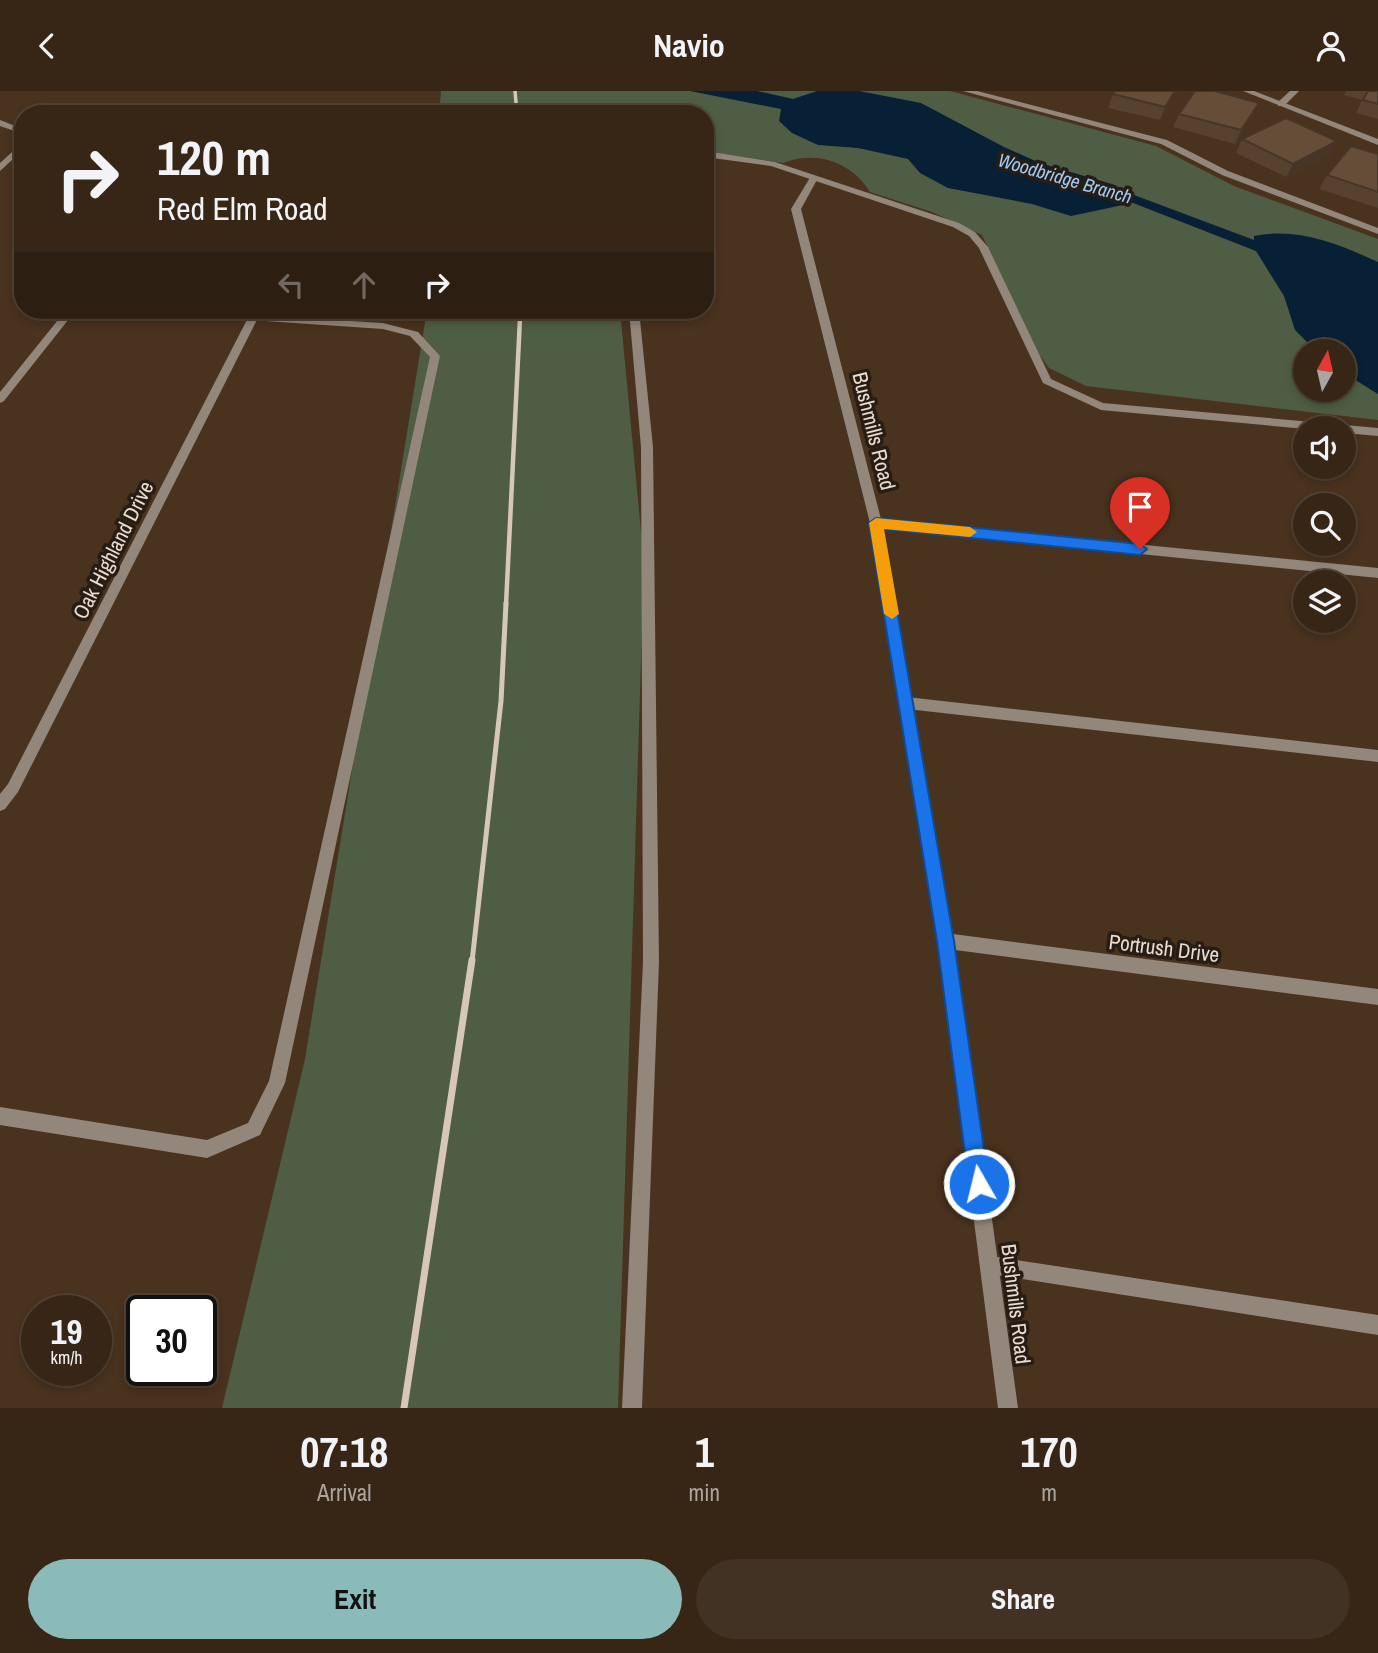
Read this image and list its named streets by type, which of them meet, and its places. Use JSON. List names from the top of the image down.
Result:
{
  "streets": {
    "street": ["Bushmills Road", "Oak Highland Drive", "Portrush Drive"]
  },
  "crossings": [
    ["Bushmills Road", "Portrush Drive"]
  ],
  "water": ["Woodbridge Branch"],
  "north": "top",
  "page": {
    "header": "Navio",
    "turn": ["120 m", "Red Elm Road"],
    "speed": "19 km/h",
    "limit": "30",
    "eta": [
      "07:18",
      "Arrival",
      "1",
      "min",
      "170",
      "m"
    ],
    "buttons": ["Exit", "Share"]
  }
}
